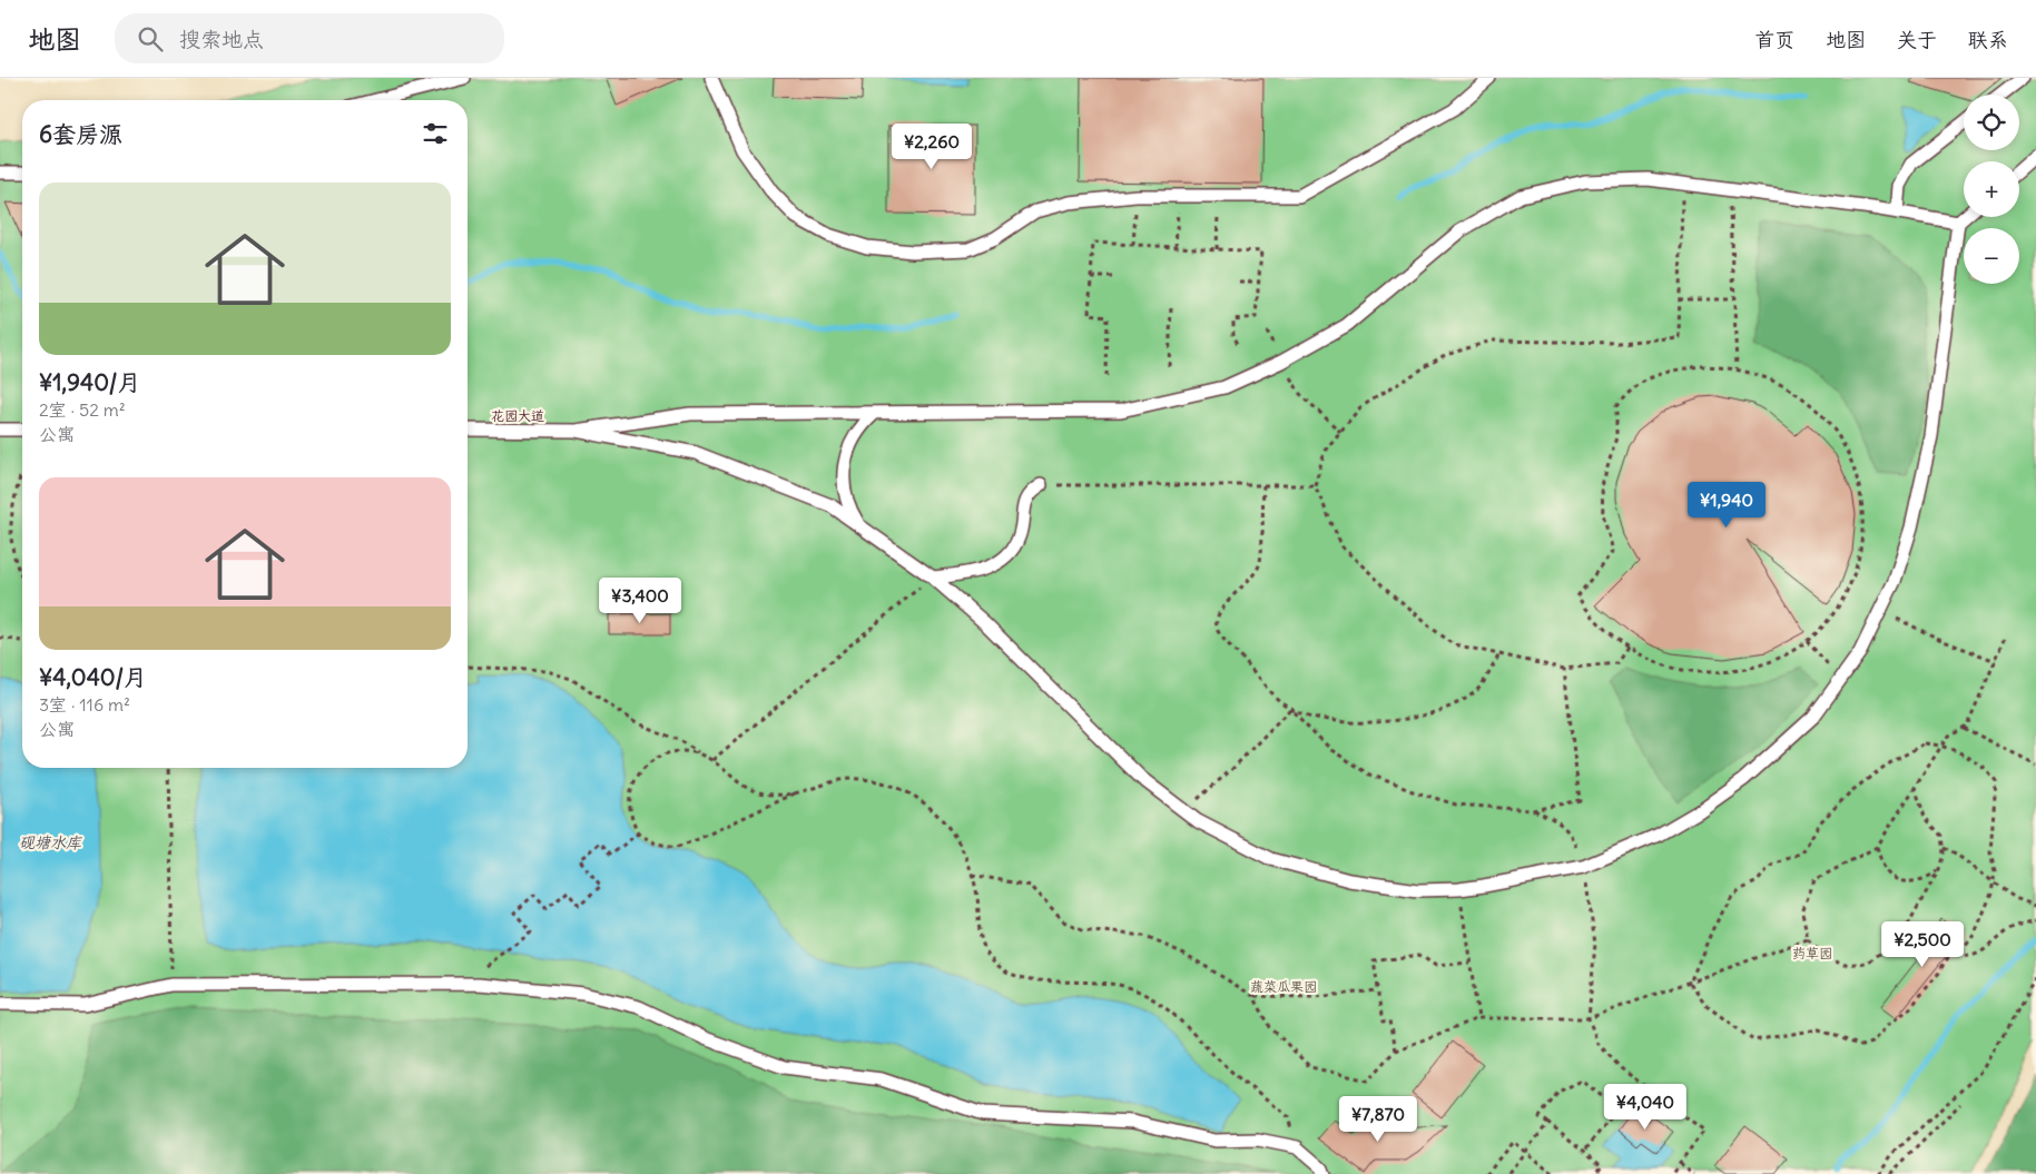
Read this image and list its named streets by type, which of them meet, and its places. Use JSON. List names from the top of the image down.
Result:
{
  "streets": {
    "lane": ["花园大道"]
  },
  "water": ["砚塘水库"],
  "parks": ["药草园", "蔬菜瓜果园"],
  "page": {
    "header": "地图",
    "search": "搜索地点",
    "nav": [
      "首页",
      "地图",
      "关于",
      "联系"
    ],
    "map_buttons": ["+", "−"],
    "heading": "6套房源",
    "price": [
      "¥2,260",
      "¥1,940",
      "¥3,400",
      "¥2,500",
      "¥4,040",
      "¥7,870"
    ],
    "list": [
      {
        "name": "¥1,940/月",
        "note": "2室 · 52 m² · 公寓"
      },
      {
        "name": "¥4,040/月",
        "note": "3室 · 116 m² · 公寓"
      }
    ]
  }
}
